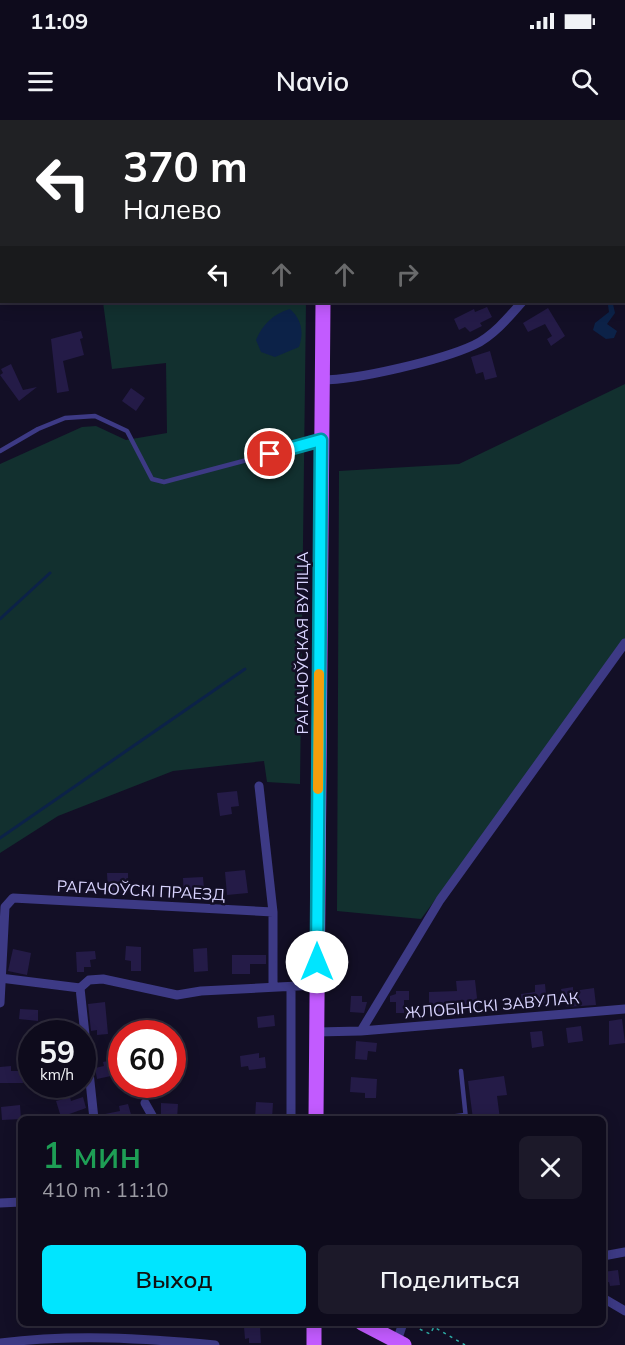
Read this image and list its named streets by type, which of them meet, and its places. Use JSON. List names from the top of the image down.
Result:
{
  "streets": {
    "main road": ["РАГАЧОЎСКАЯ ВУЛІЦА"],
    "street": ["РАГАЧОЎСКІ ПРАЕЗД", "ЖЛОБІНСКІ ЗАВУЛАК"]
  },
  "crossings": [
    ["РАГАЧОЎСКАЯ ВУЛІЦА", "ЖЛОБІНСКІ ЗАВУЛАК"]
  ],
  "page": {
    "status": "11:09",
    "header": "Navio",
    "turn": ["370 m", "Налево"],
    "speed": "59 km/h",
    "limit": "60",
    "heading": ["1 мин", "410 m · 11:10"],
    "buttons": ["Выход", "Поделиться"]
  }
}
